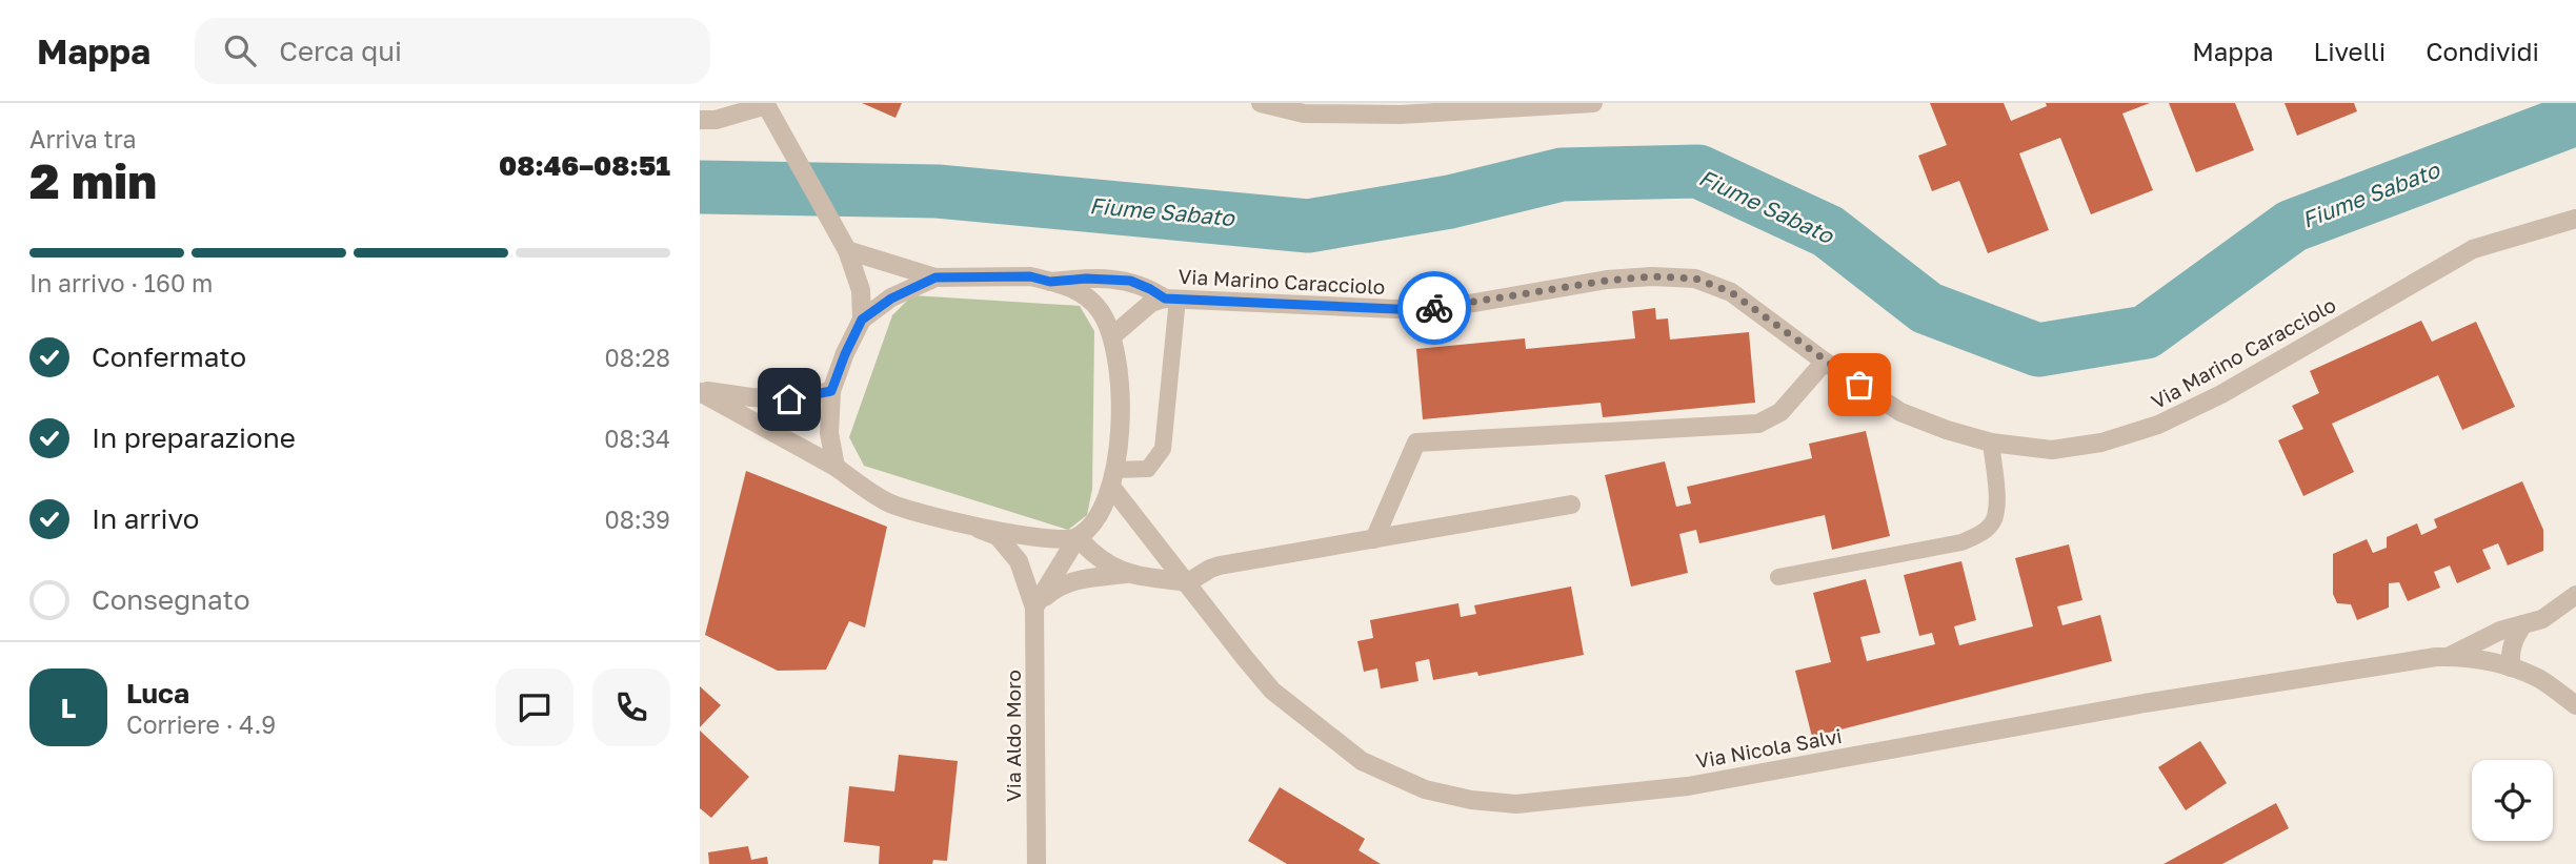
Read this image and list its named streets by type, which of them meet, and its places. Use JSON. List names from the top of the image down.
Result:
{
  "streets": {
    "street": ["Via Marino Caracciolo", "Via Aldo Moro", "Via Nicola Salvi"]
  },
  "water": ["Fiume Sabato"],
  "page": {
    "header": "Mappa",
    "search": "Cerca qui",
    "nav": ["Mappa", "Livelli", "Condividi"],
    "heading": ["2 min", "Arriva tra", "08:46–08:51"],
    "panel": ["Luca", "Corriere · 4.9"],
    "bar": "In arrivo · 160 m",
    "list": [
      ["Confermato", "08:28"],
      ["In preparazione", "08:34"],
      ["In arrivo", "08:39"],
      "Consegnato"
    ],
    "round": "L"
  }
}
